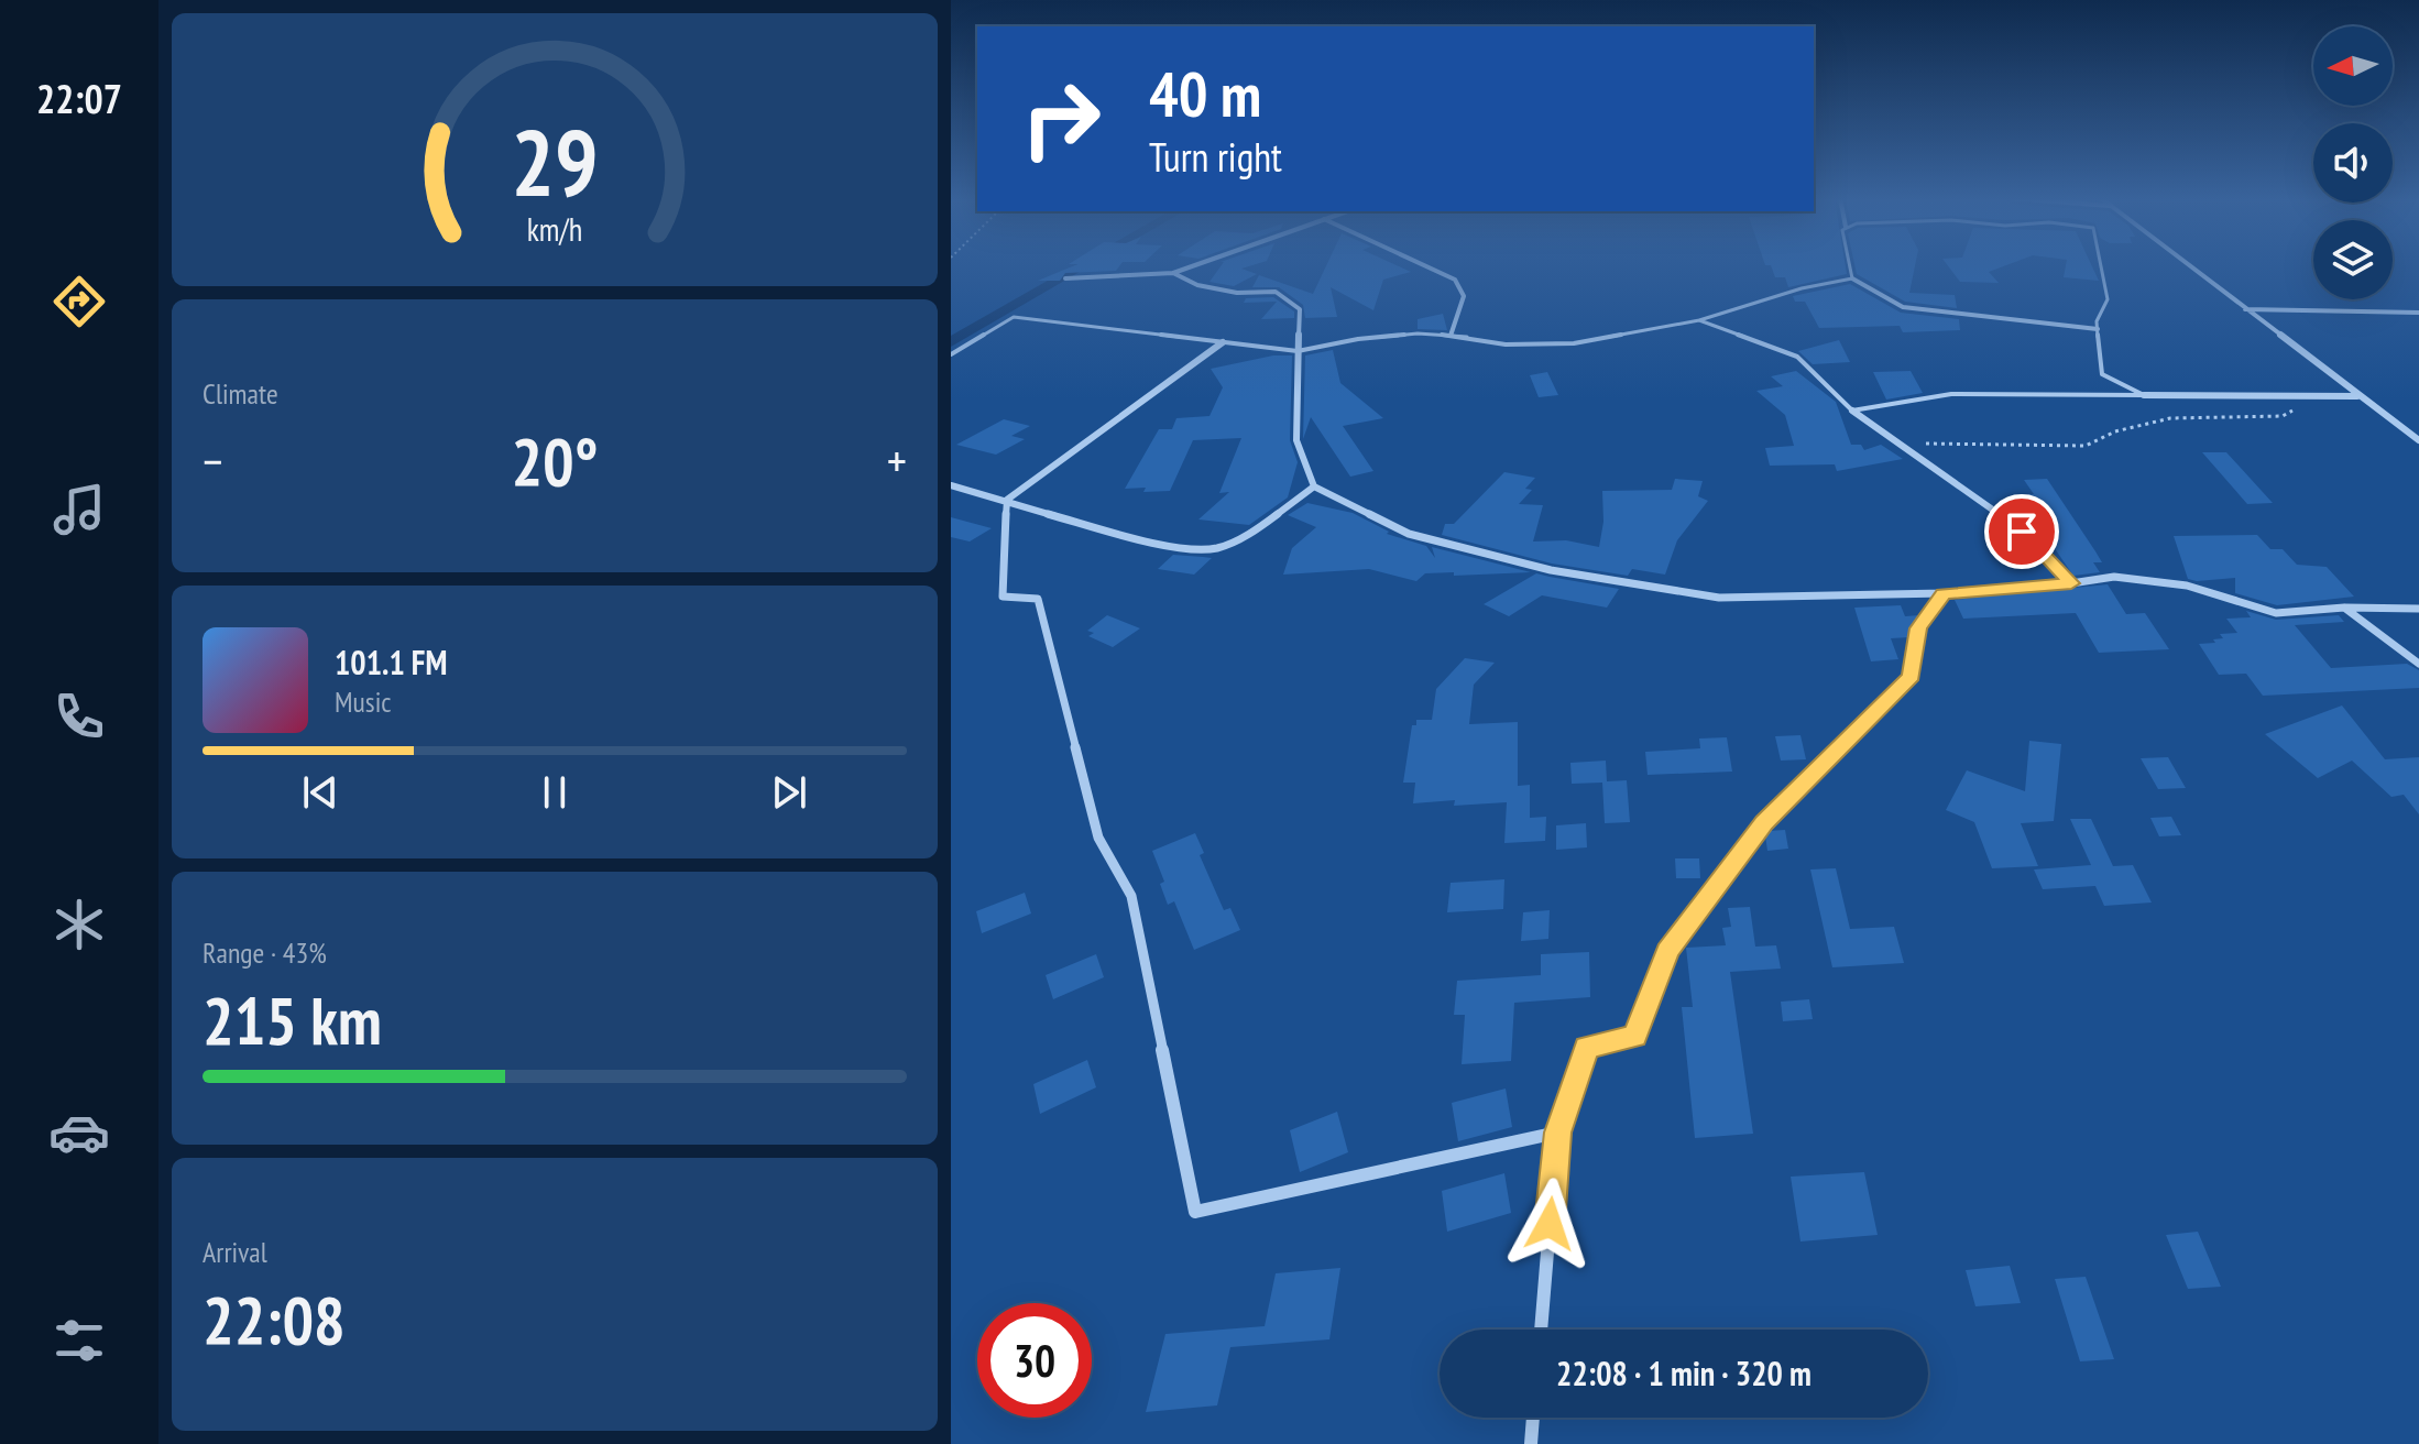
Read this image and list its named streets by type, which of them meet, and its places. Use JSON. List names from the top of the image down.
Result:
{
  "north": "left",
  "page": {
    "tabs": "22:07",
    "turn": ["40 m", "Turn right"],
    "tile": [
      "Climate",
      ["Range · 43%", "215 km"],
      ["Arrival", "22:08"]
    ],
    "heat": ["−", "20°", "+"],
    "song": ["101.1 FM", "Music"],
    "limit": "30",
    "trip": "22:08 · 1 min · 320 m",
    "gauge": ["29", "km/h"]
  }
}
